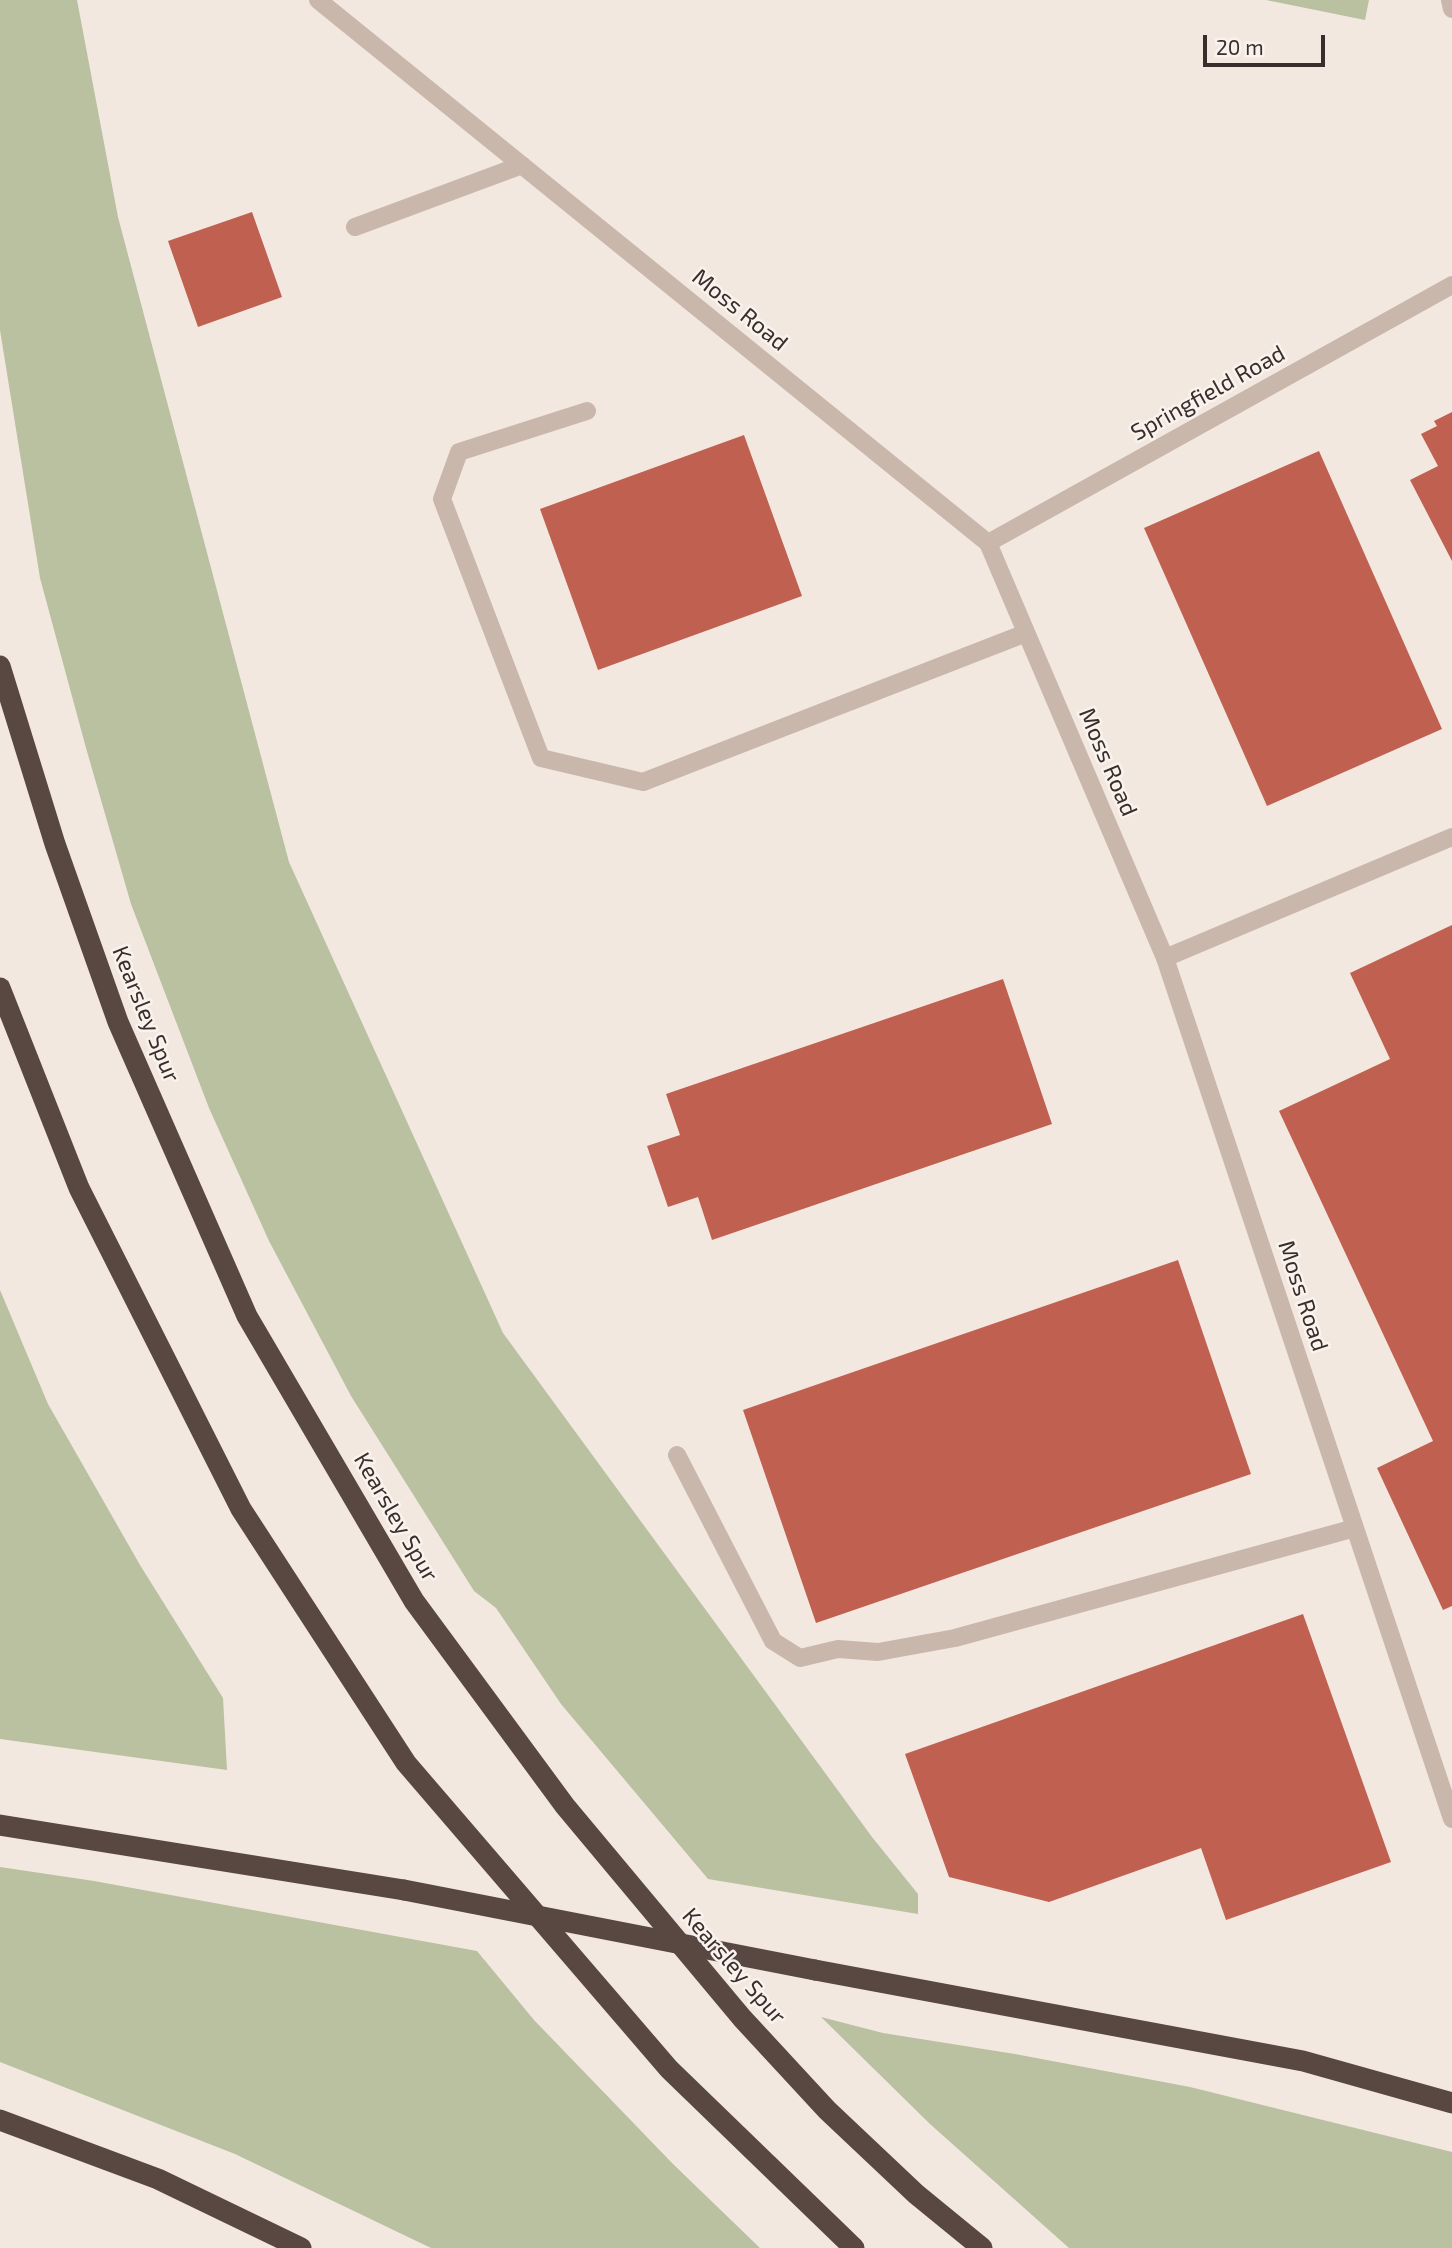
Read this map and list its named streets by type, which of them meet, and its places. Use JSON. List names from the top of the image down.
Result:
{
  "streets": {
    "highway": ["Kearsley Spur"],
    "street": ["Moss Road", "Springfield Road"]
  },
  "crossings": [
    ["Moss Road", "Springfield Road"]
  ],
  "scale_bar": "20 m"
}
